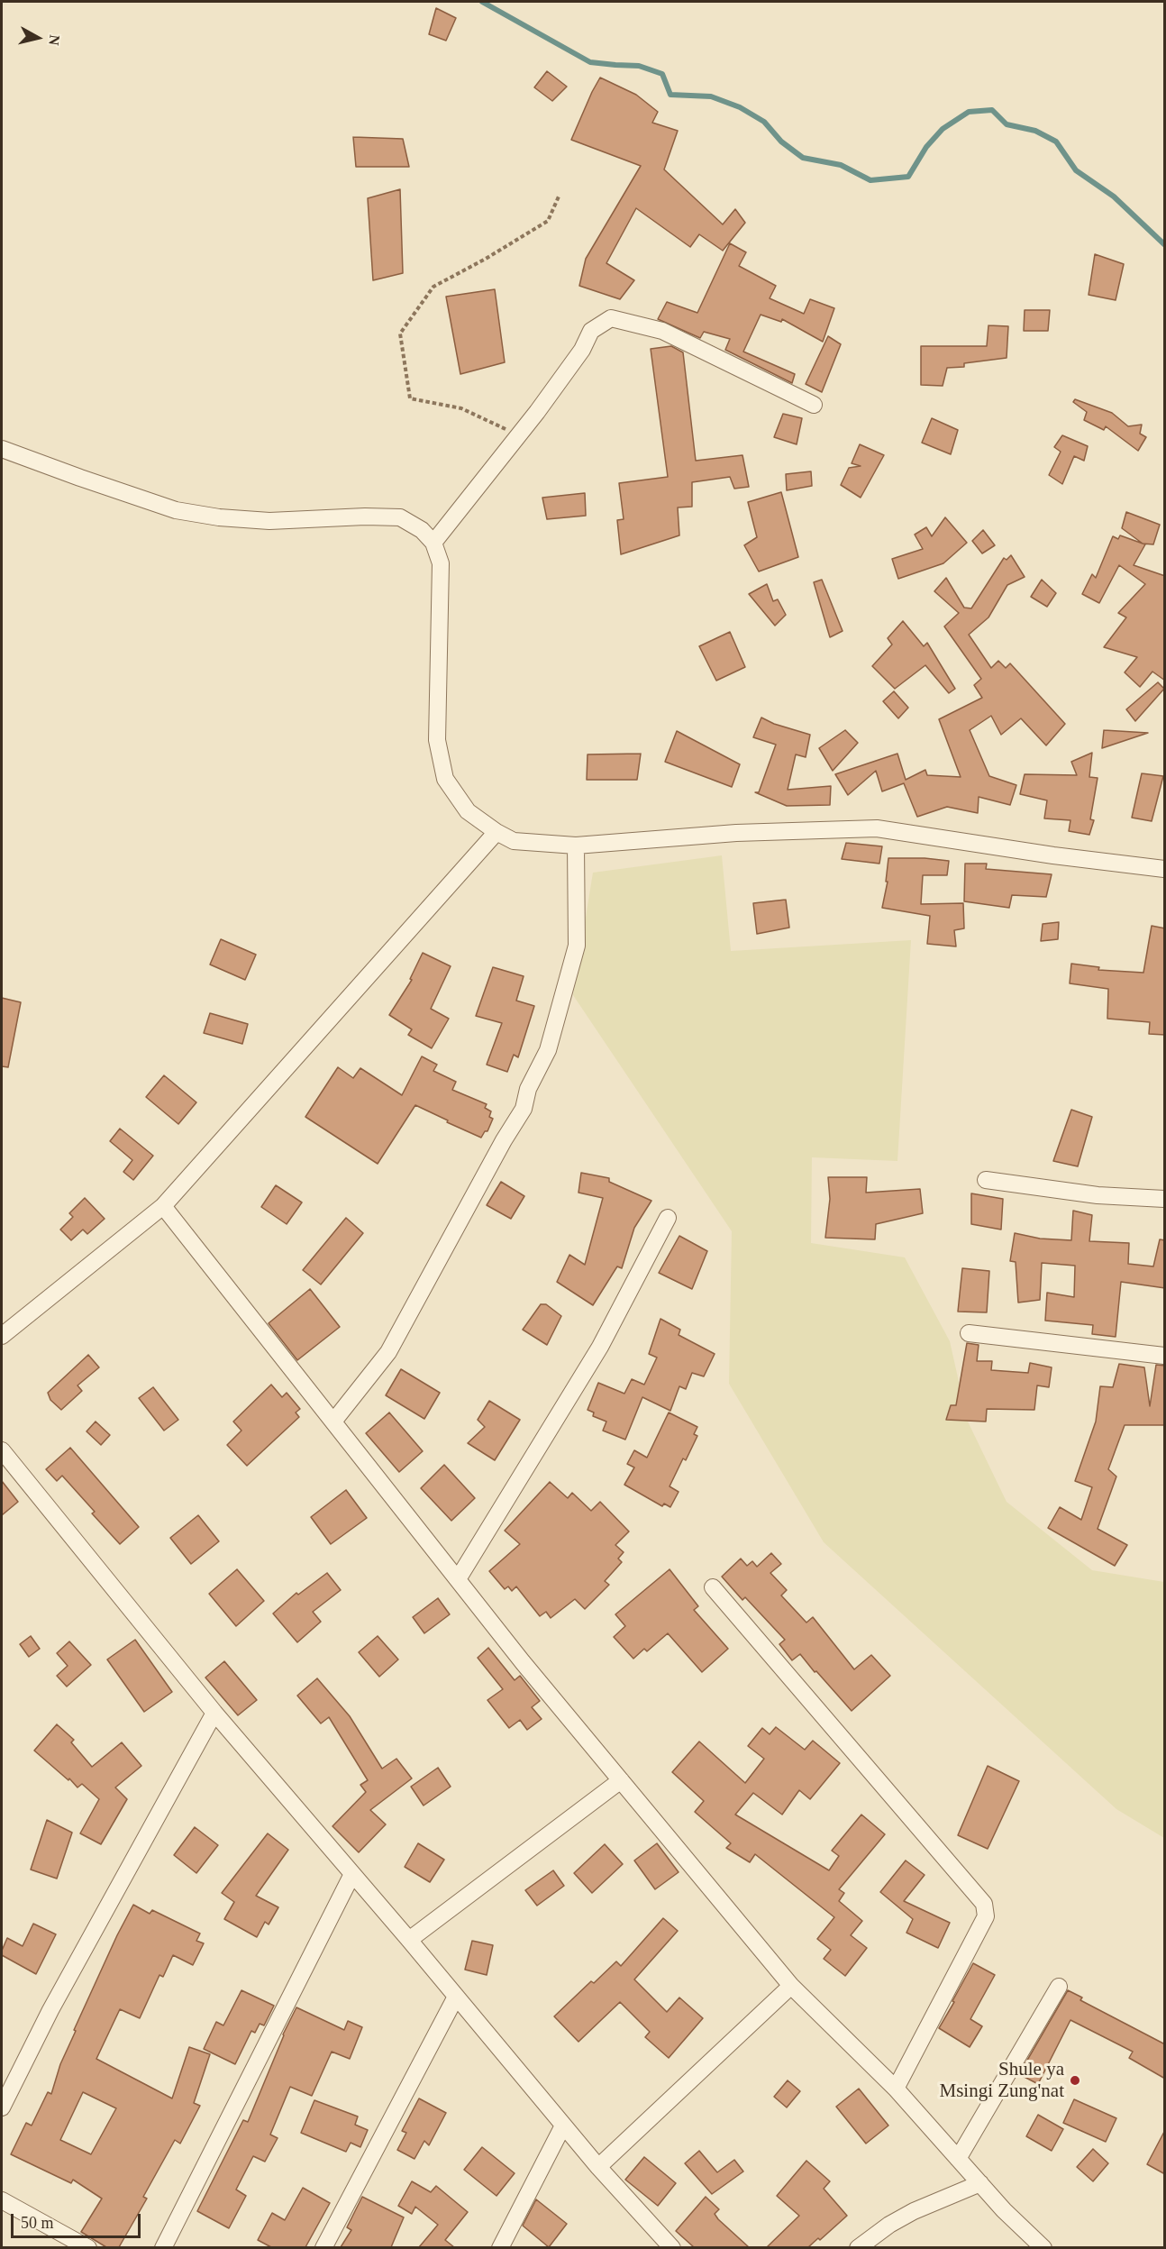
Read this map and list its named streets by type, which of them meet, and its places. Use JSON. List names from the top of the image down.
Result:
{
  "places": ["Shule ya Msingi Zung'nat"],
  "scale_bar": "50 m",
  "north": "right"
}
